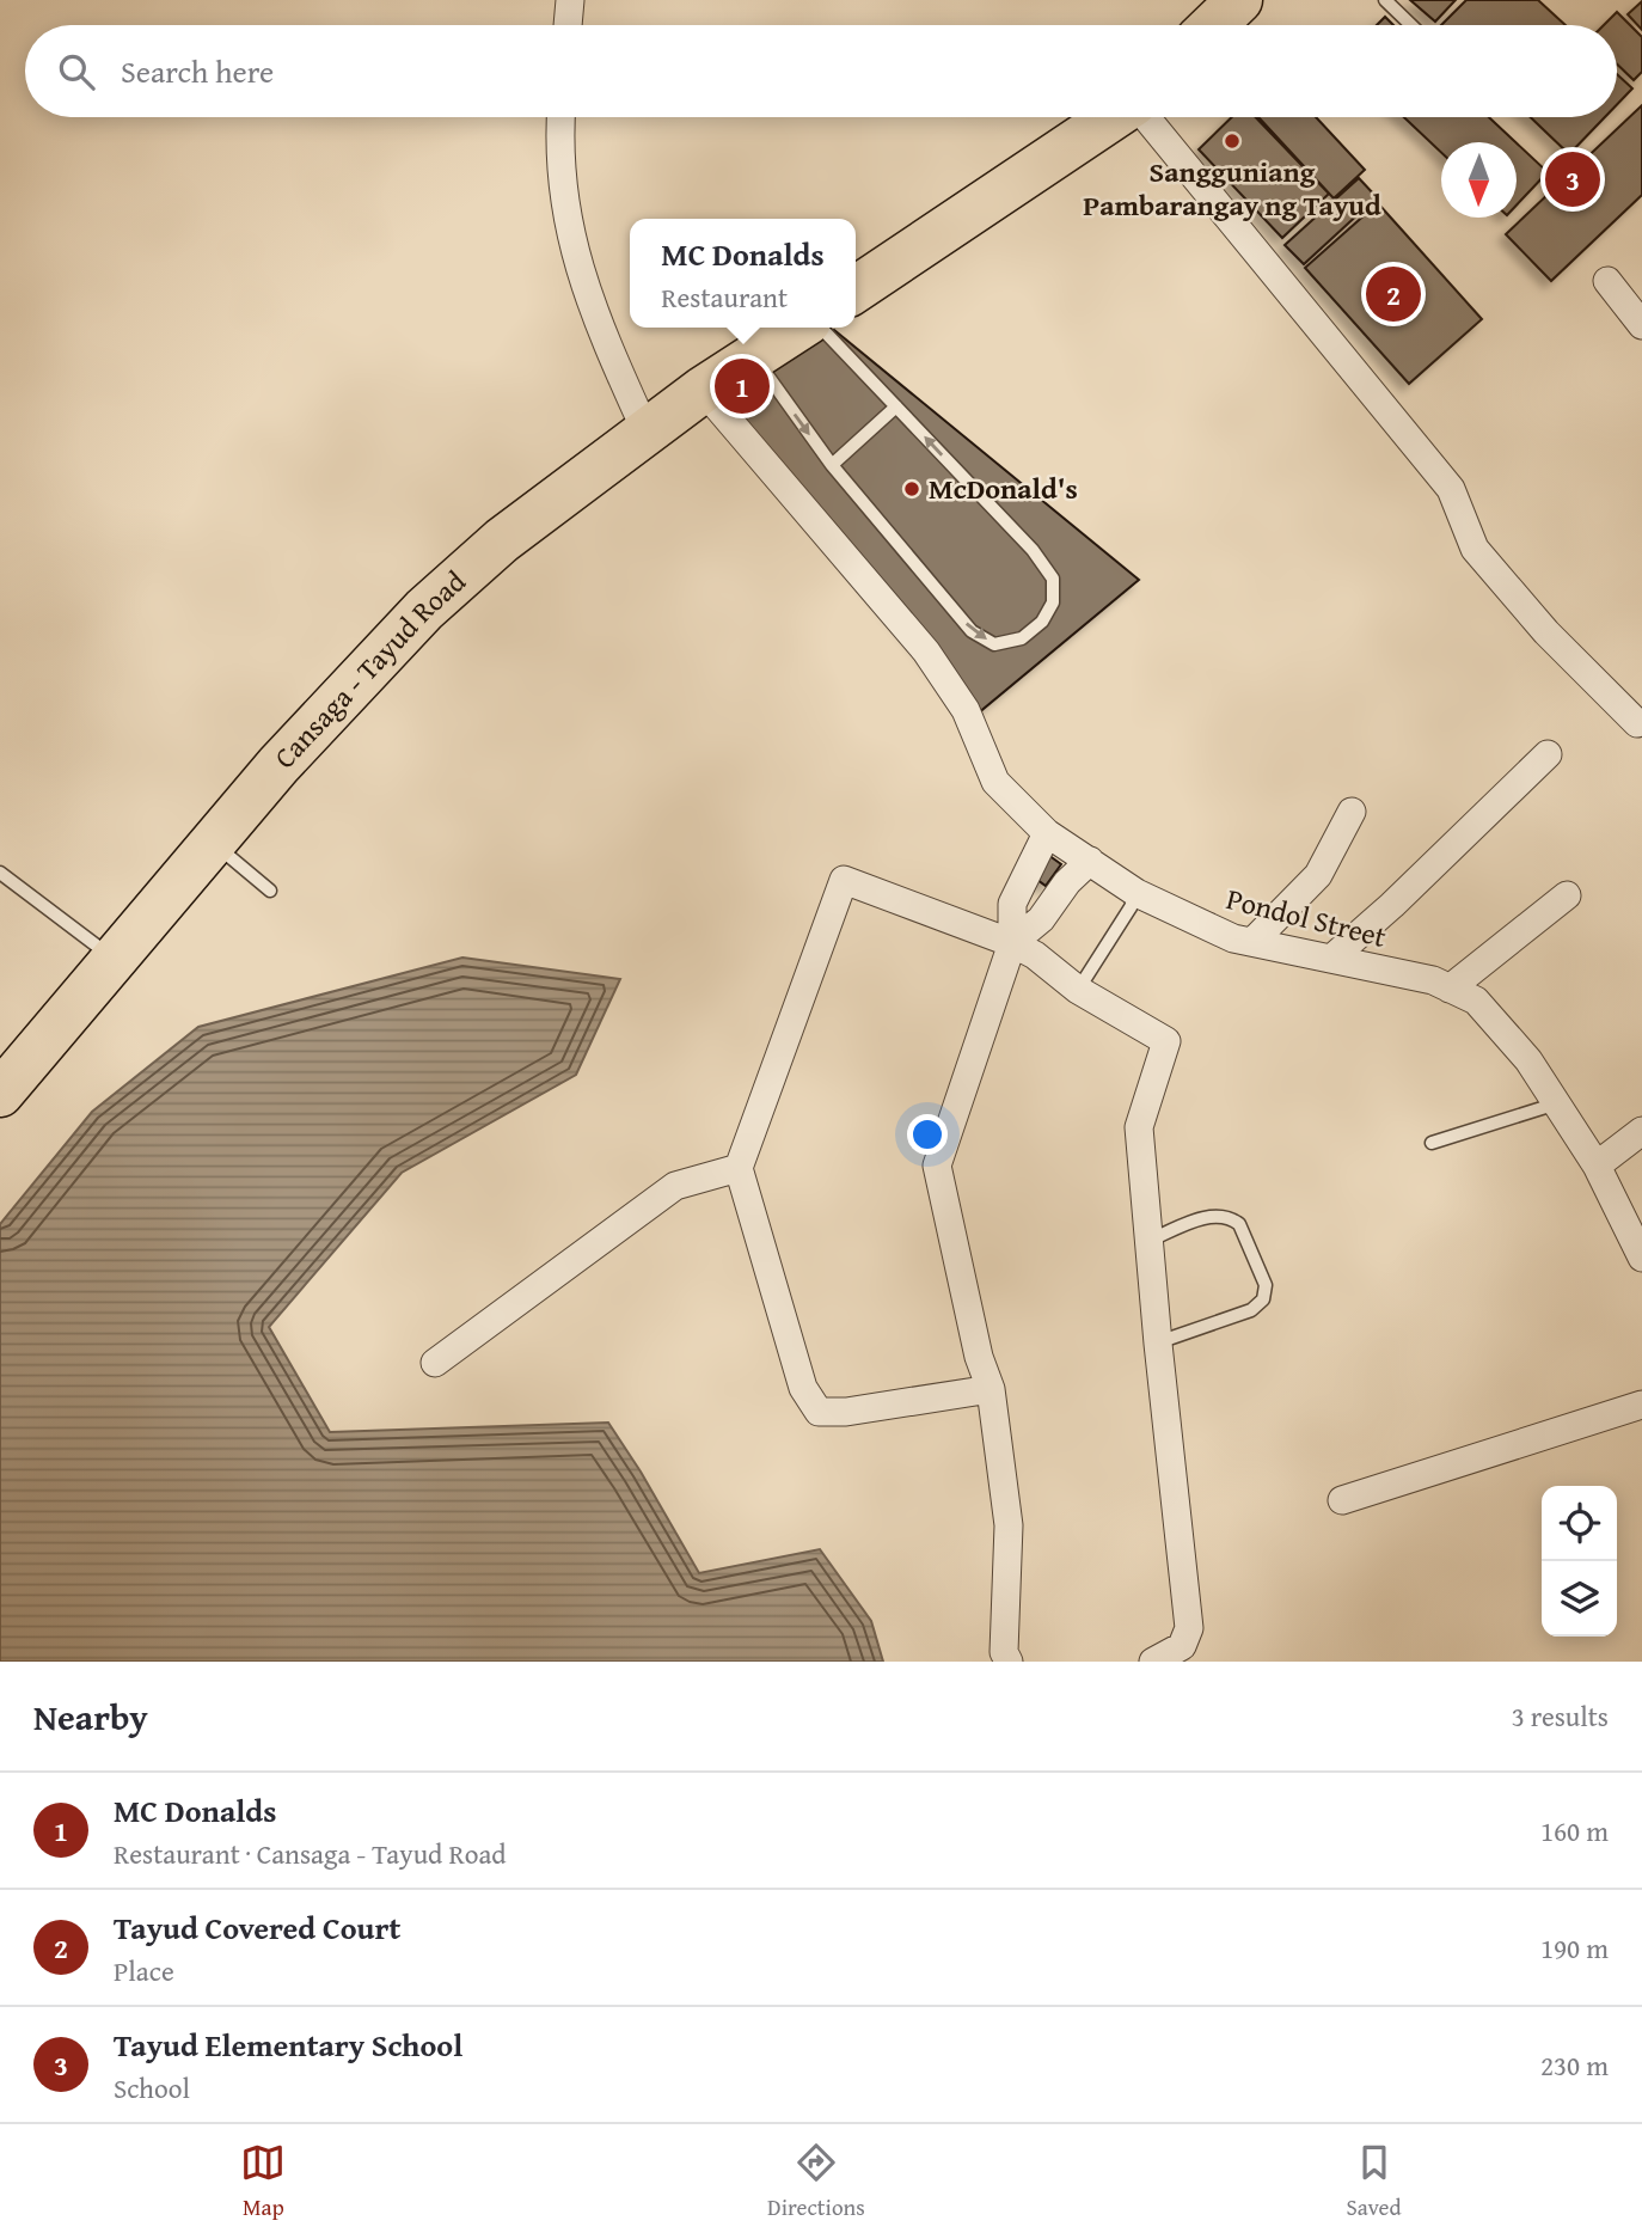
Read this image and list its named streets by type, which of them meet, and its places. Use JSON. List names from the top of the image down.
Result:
{
  "streets": {
    "highway": ["Cansaga - Tayud Road"],
    "street": ["Pondol Street"]
  },
  "crossings": [
    ["Cansaga - Tayud Road", "Pondol Street"]
  ],
  "places": ["Sangguniang Pambarangay ng Tayud", "McDonald's"],
  "north": "bottom",
  "page": {
    "search": "Search here",
    "pins": ["3", "2", "1"],
    "popup": ["MC Donalds", "Restaurant"],
    "heading": ["Nearby", "3 results"],
    "list": [
      {
        "mark": "1",
        "name": "MC Donalds",
        "note": "Restaurant · Cansaga - Tayud Road",
        "value": "160 m"
      },
      {
        "mark": "2",
        "name": "Tayud Covered Court",
        "note": "Place",
        "value": "190 m"
      },
      {
        "mark": "3",
        "name": "Tayud Elementary School",
        "note": "School",
        "value": "230 m"
      }
    ],
    "nav": ["Map", "Directions", "Saved"]
  }
}
